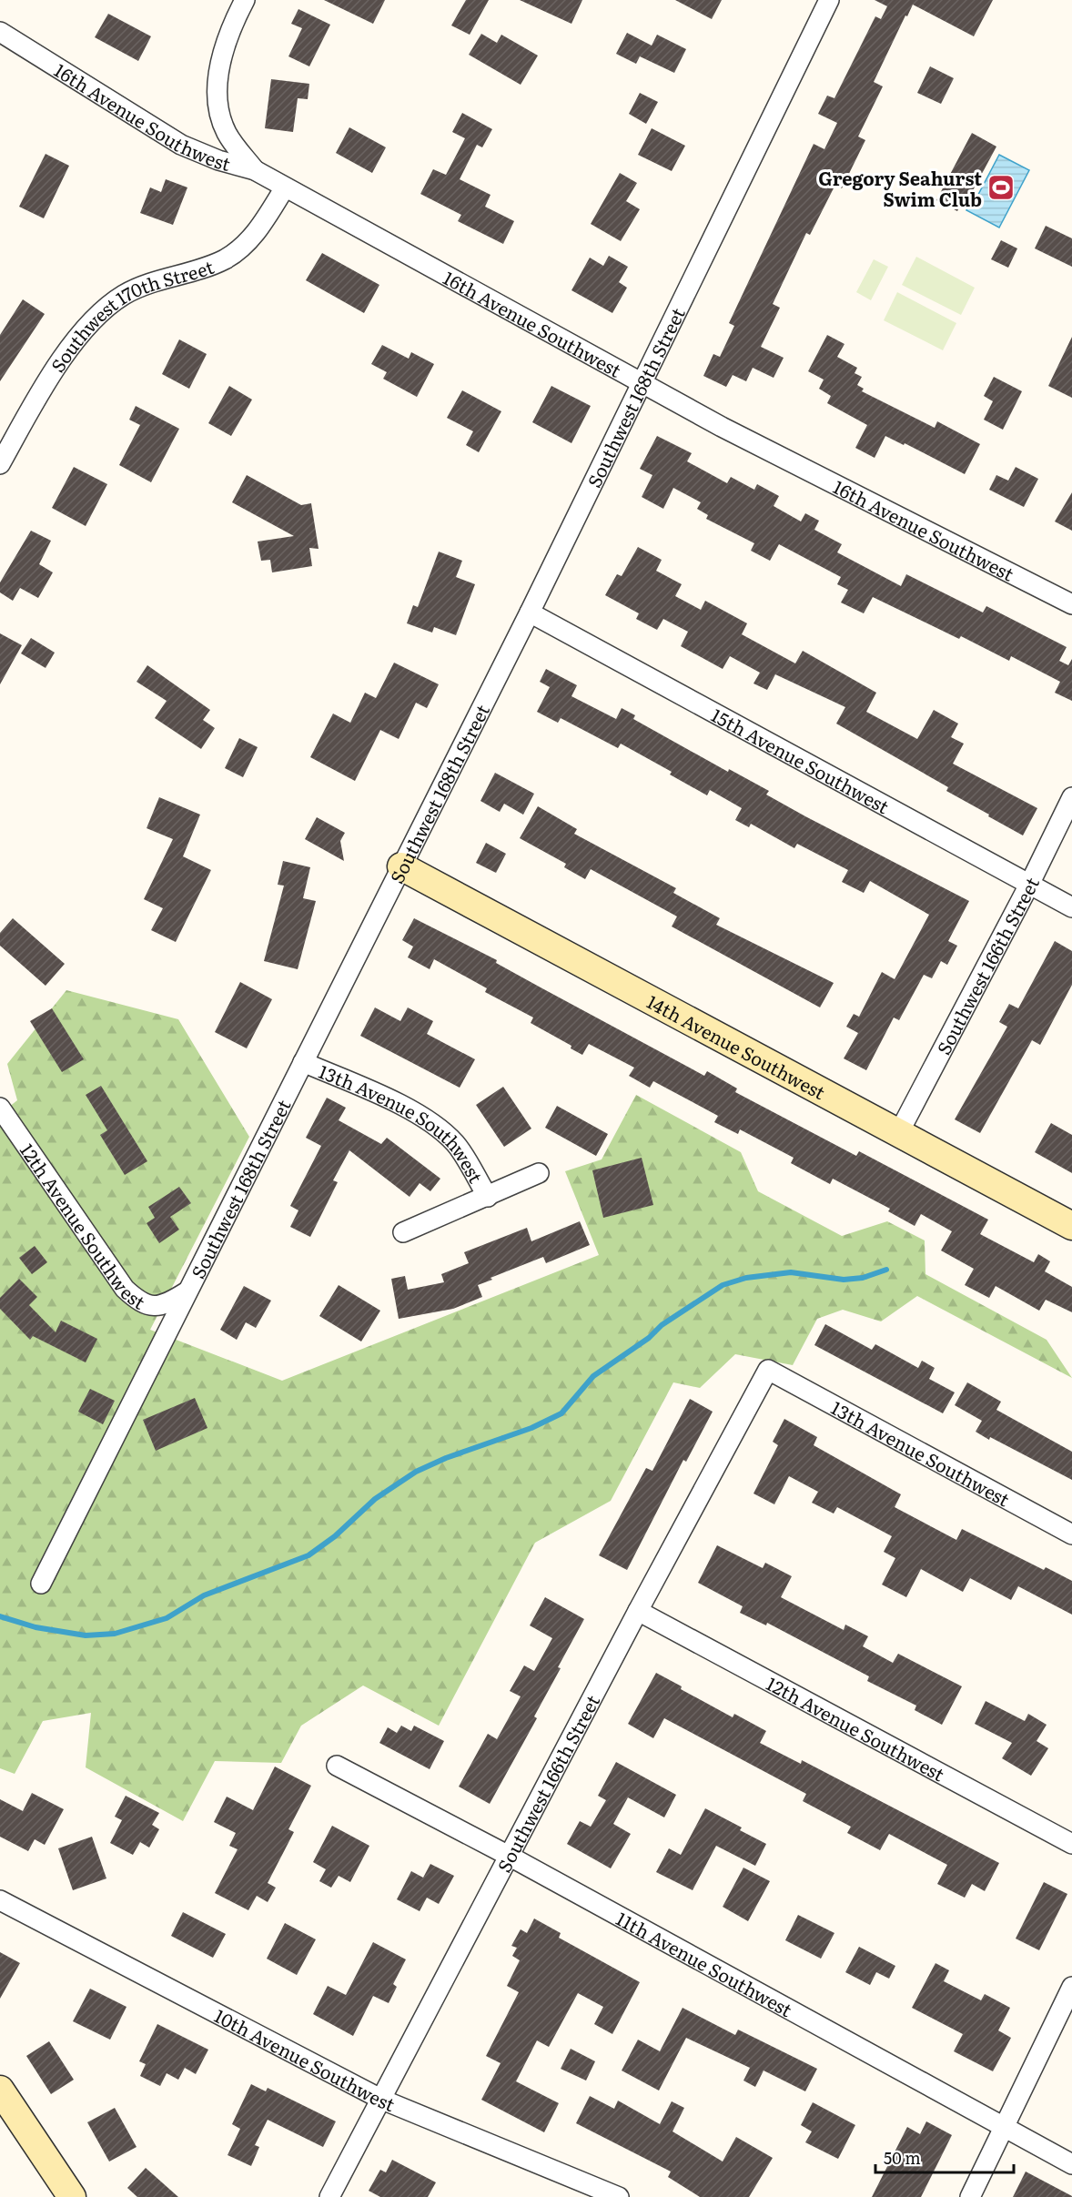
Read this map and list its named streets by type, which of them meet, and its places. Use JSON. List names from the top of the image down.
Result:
{
  "streets": {
    "street": [
      "16th Avenue Southwest",
      "Southwest 170th Street",
      "Southwest 168th Street",
      "15th Avenue Southwest",
      "Southwest 166th Street",
      "14th Avenue Southwest",
      "13th Avenue Southwest",
      "12th Avenue Southwest",
      "11th Avenue Southwest",
      "10th Avenue Southwest"
    ]
  },
  "crossings": [
    ["16th Avenue Southwest", "Southwest 170th Street"],
    ["16th Avenue Southwest", "Southwest 168th Street"],
    ["Southwest 168th Street", "15th Avenue Southwest"],
    ["Southwest 168th Street", "14th Avenue Southwest"],
    ["Southwest 168th Street", "13th Avenue Southwest"],
    ["Southwest 168th Street", "12th Avenue Southwest"],
    ["15th Avenue Southwest", "Southwest 166th Street"],
    ["Southwest 166th Street", "14th Avenue Southwest"],
    ["Southwest 166th Street", "13th Avenue Southwest"],
    ["Southwest 166th Street", "12th Avenue Southwest"],
    ["Southwest 166th Street", "11th Avenue Southwest"],
    ["Southwest 166th Street", "10th Avenue Southwest"]
  ],
  "places": {
    "sports": ["Gregory Seahurst Swim Club"]
  },
  "scale_bar": "50 m"
}
